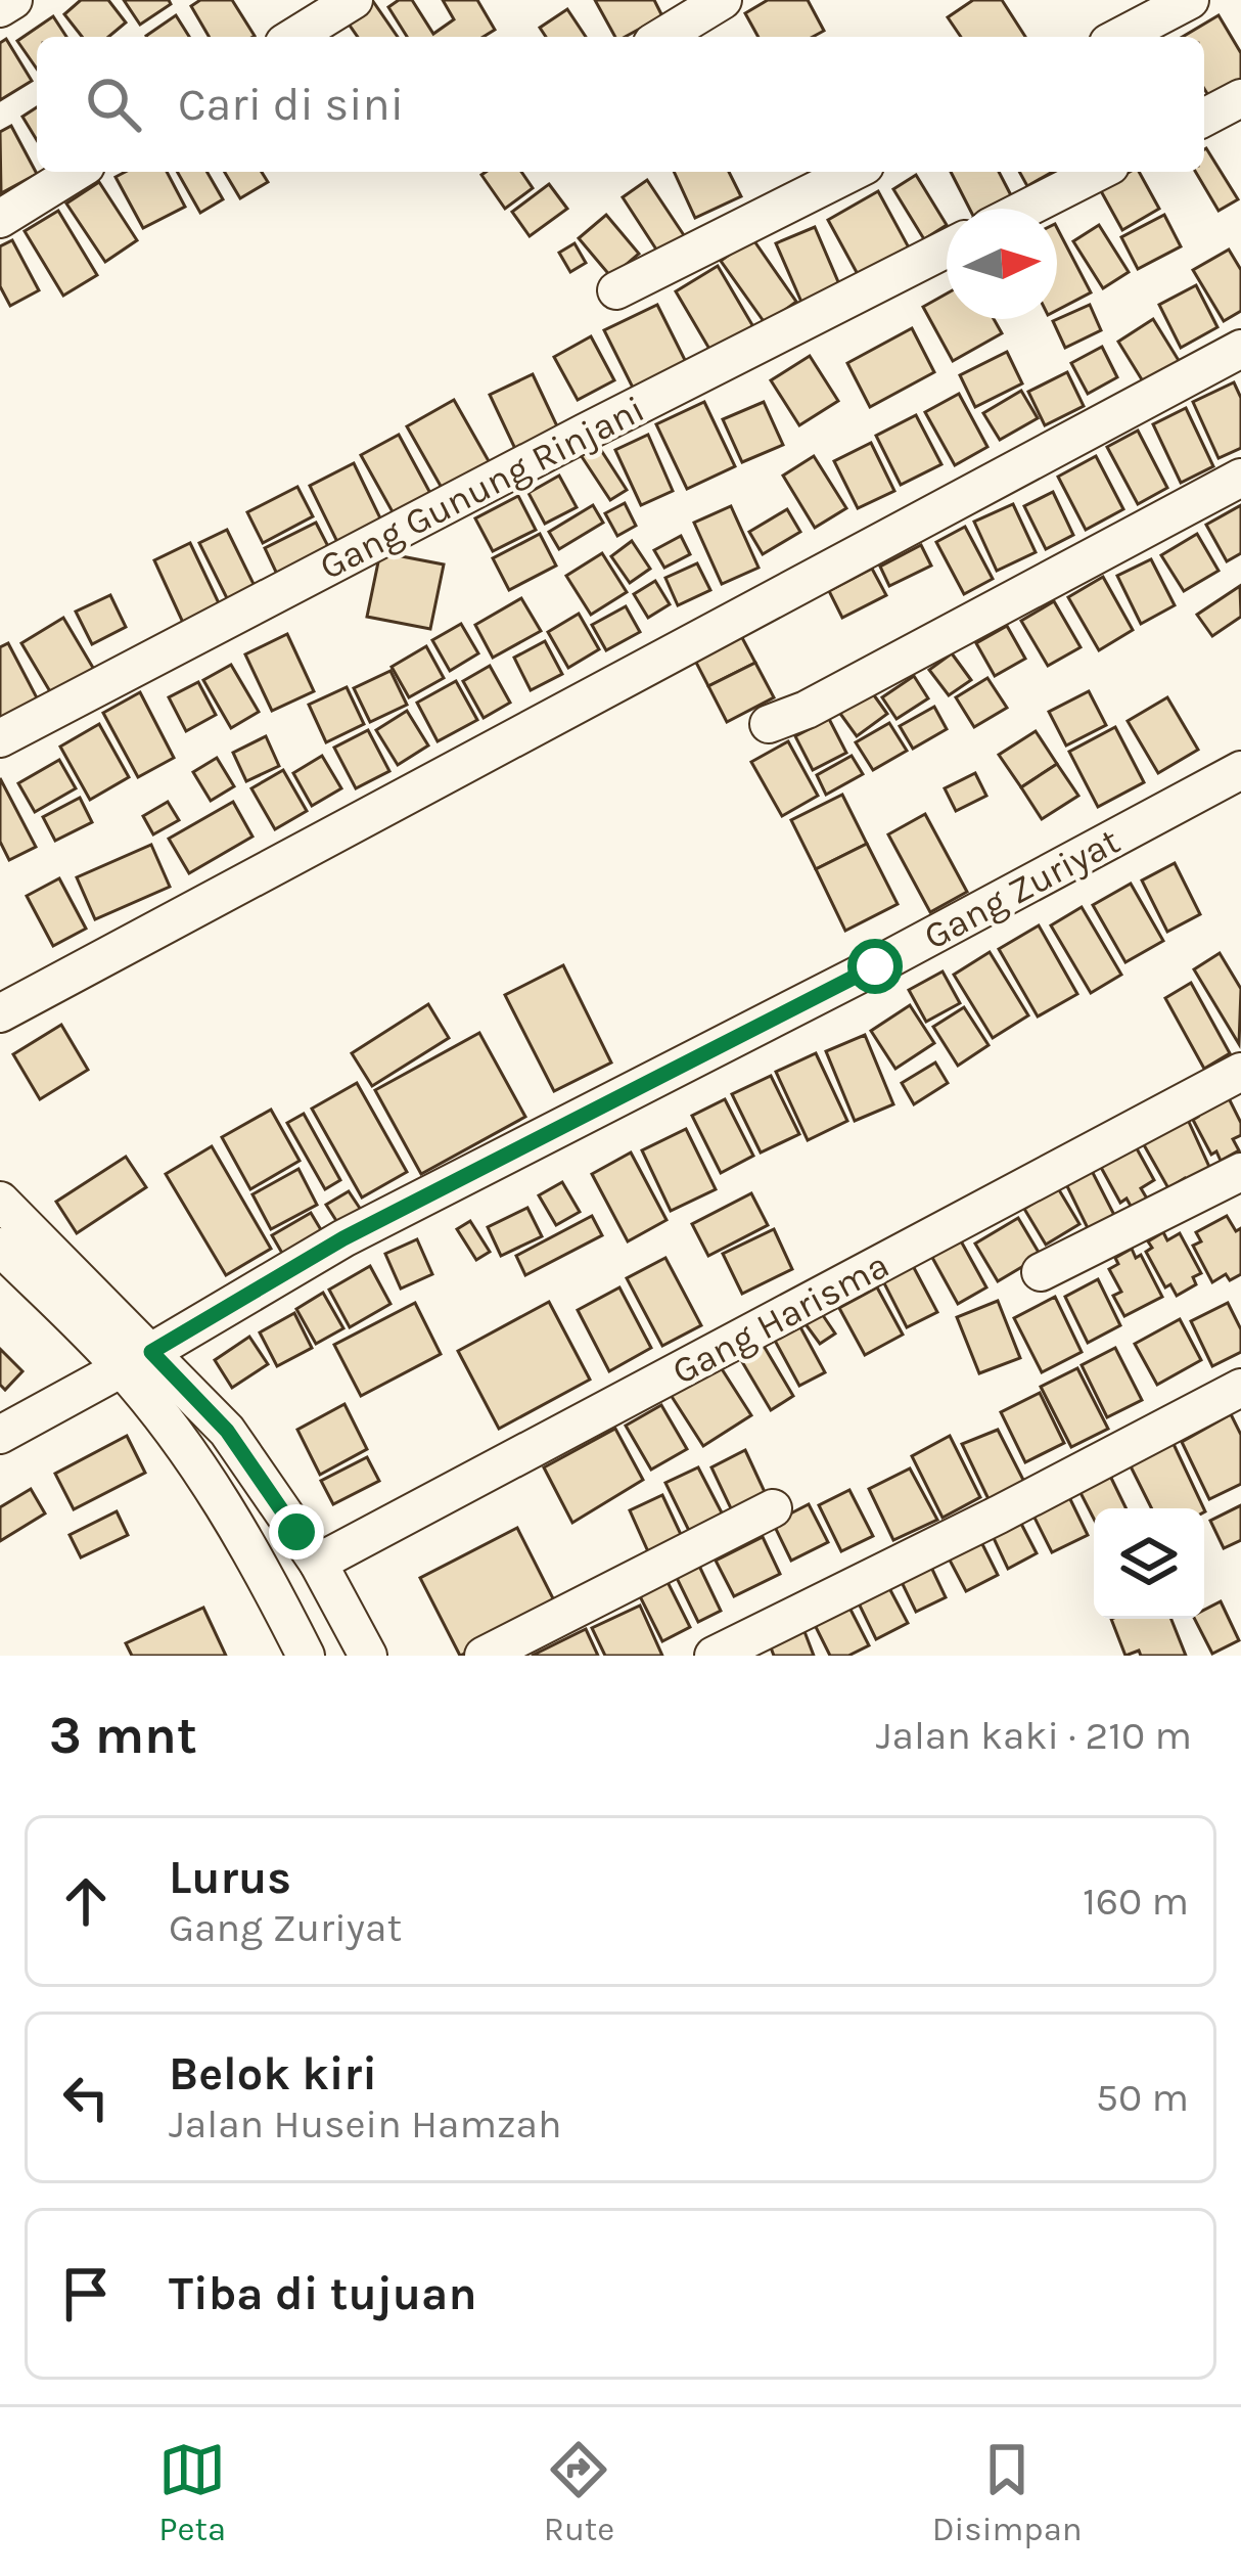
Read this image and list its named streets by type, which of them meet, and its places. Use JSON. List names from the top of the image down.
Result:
{
  "streets": {
    "street": ["Gang Gunung Rinjani", "Gang Zuriyat", "Gang Harisma"]
  },
  "north": "right",
  "page": {
    "search": "Cari di sini",
    "heading": ["3 mnt", "Jalan kaki · 210 m"],
    "list": [
      ["Lurus", "Gang Zuriyat", "160 m"],
      ["Belok kiri", "Jalan Husein Hamzah", "50 m"],
      "Tiba di tujuan"
    ],
    "nav": ["Peta", "Rute", "Disimpan"]
  }
}
